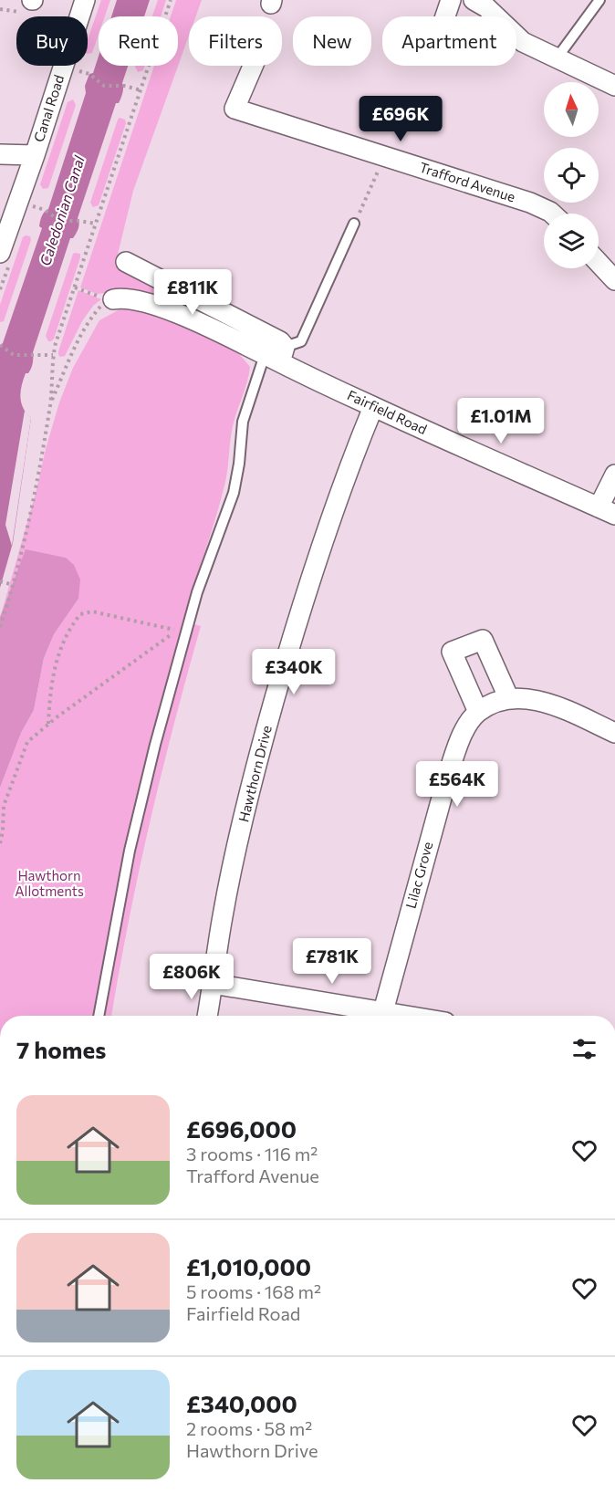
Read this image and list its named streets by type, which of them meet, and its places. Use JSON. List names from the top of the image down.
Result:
{
  "streets": {
    "street": [
      "Canal Road",
      "Trafford Avenue",
      "Fairfield Road",
      "Hawthorn Drive",
      "Lilac Grove"
    ]
  },
  "crossings": [
    ["Fairfield Road", "Hawthorn Drive"]
  ],
  "water": ["Caledonian Canal"],
  "parks": ["Hawthorn Allotments"],
  "north": "top",
  "page": {
    "chip": [
      "Buy",
      "Rent",
      "Filters",
      "New",
      "Apartment"
    ],
    "price": [
      "£696K",
      "£811K",
      "£1.01M",
      "£340K",
      "£564K",
      "£781K",
      "£806K"
    ],
    "heading": "7 homes",
    "list": [
      {
        "name": "£696,000",
        "note": "3 rooms · 116 m² · Trafford Avenue"
      },
      {
        "name": "£1,010,000",
        "note": "5 rooms · 168 m² · Fairfield Road"
      },
      {
        "name": "£340,000",
        "note": "2 rooms · 58 m² · Hawthorn Drive"
      }
    ]
  }
}
